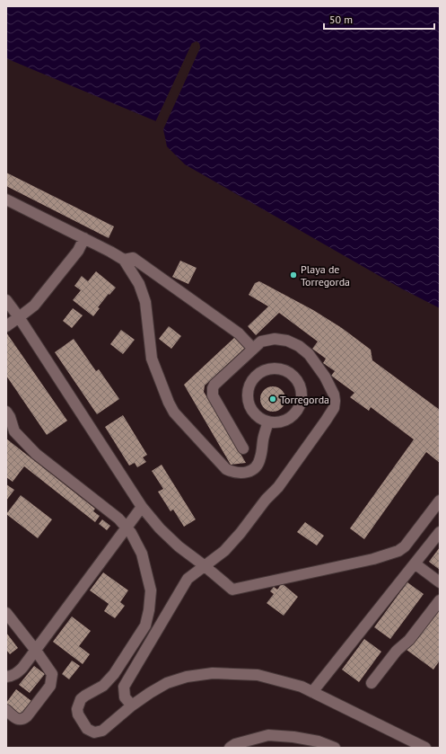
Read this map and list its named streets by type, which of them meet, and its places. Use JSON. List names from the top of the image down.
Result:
{
  "places": ["Playa de Torregorda", "Torregorda"],
  "scale_bar": "50 m"
}
